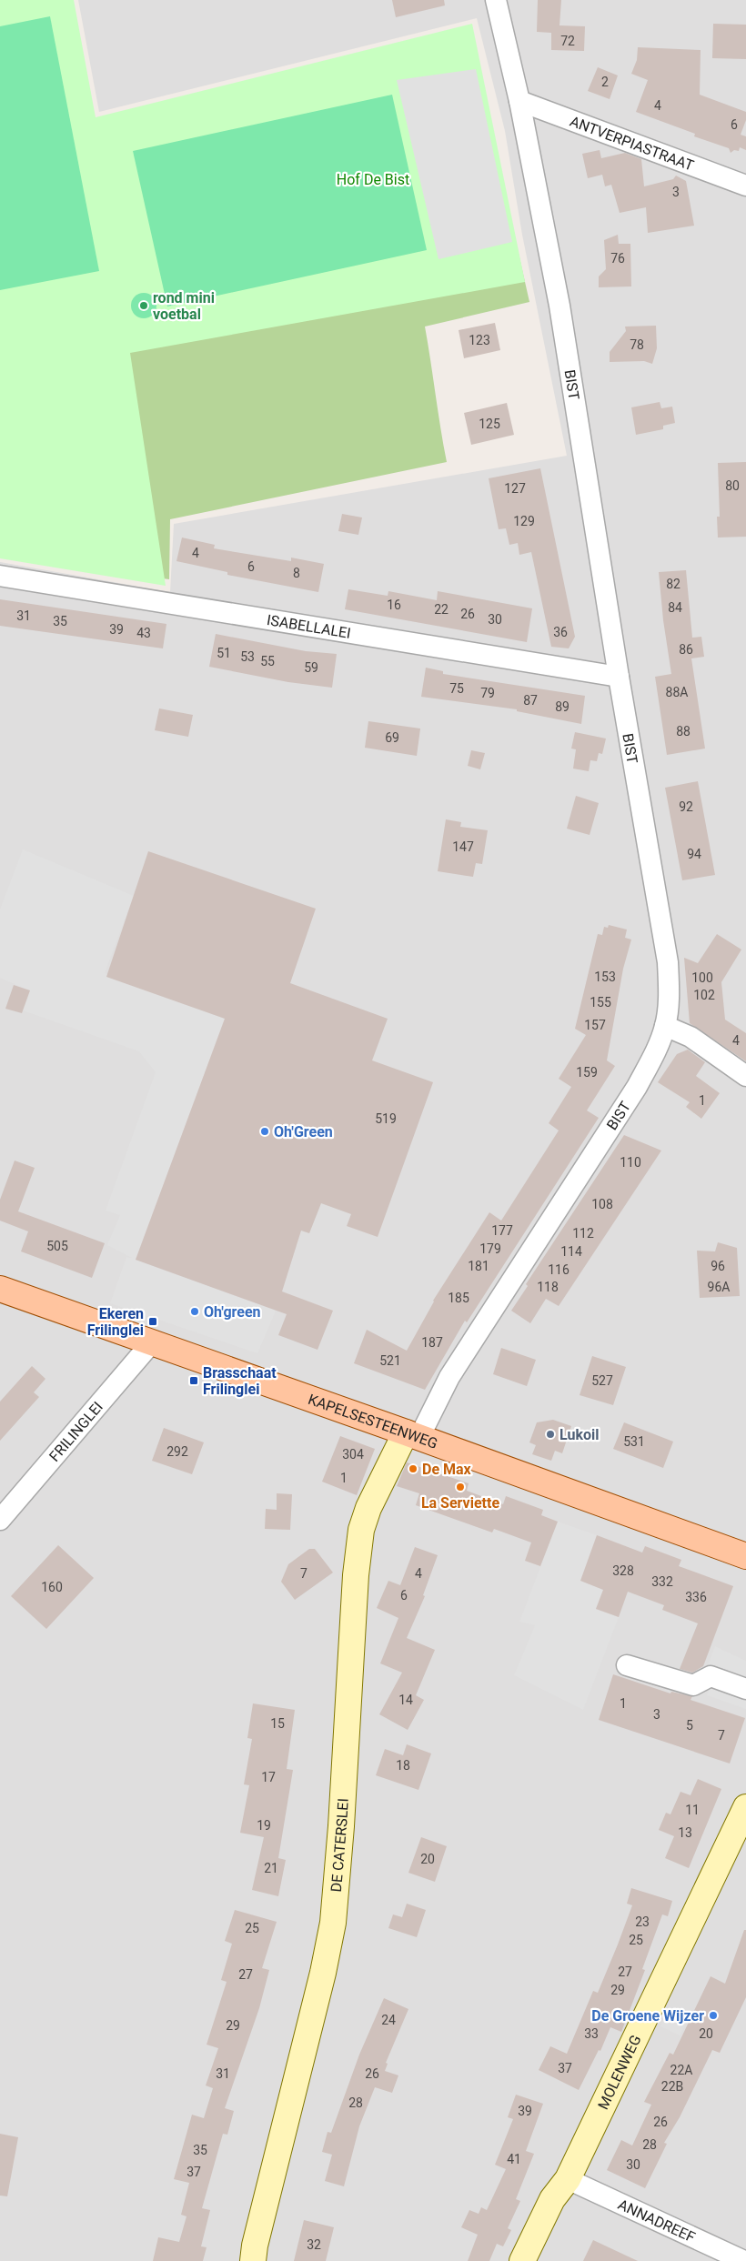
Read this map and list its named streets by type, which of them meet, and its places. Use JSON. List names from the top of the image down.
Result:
{
  "streets": {
    "main road": ["KAPELSESTEENWEG"],
    "street": [
      "ANTVERPIASTRAAT",
      "BIST",
      "ISABELLALEI",
      "FRILINGLEI",
      "DE CATERSLEI",
      "MOLENWEG",
      "ANNADREEF"
    ]
  },
  "crossings": [
    ["ANTVERPIASTRAAT", "BIST"],
    ["BIST", "ISABELLALEI"],
    ["BIST", "KAPELSESTEENWEG"],
    ["BIST", "DE CATERSLEI"],
    ["KAPELSESTEENWEG", "FRILINGLEI"],
    ["KAPELSESTEENWEG", "DE CATERSLEI"],
    ["MOLENWEG", "ANNADREEF"]
  ],
  "parks": ["Hof De Bist"],
  "places": {
    "other": [
      "rond mini voetbal",
      "Oh'Green",
      "Oh'green",
      "Lukoil",
      "De Max",
      "La Serviette",
      "De Groene Wijzer"
    ],
    "transit": ["Ekeren Frilinglei", "Brasschaat Frilinglei"]
  },
  "house_numbers": [
    "72",
    "2",
    "4",
    "6",
    "3",
    "76",
    "123",
    "78",
    "125",
    "80",
    "127",
    "129",
    "4",
    "6",
    "8",
    "82",
    "16",
    "84",
    "22",
    "26",
    "31",
    "30",
    "35",
    "39",
    "36",
    "43",
    "86",
    "51",
    "53",
    "55",
    "59",
    "75",
    "88A",
    "79",
    "87",
    "89",
    "88",
    "69",
    "92",
    "147",
    "94",
    "153",
    "100",
    "102",
    "155",
    "157",
    "4",
    "159",
    "1",
    "519",
    "110",
    "108",
    "177",
    "112",
    "505",
    "179",
    "114",
    "181",
    "96",
    "116",
    "118",
    "96A",
    "185",
    "187",
    "521",
    "527",
    "531",
    "292",
    "304",
    "1",
    "328",
    "7",
    "4",
    "332",
    "160",
    "6",
    "336",
    "14",
    "1",
    "3",
    "15",
    "5",
    "7",
    "18",
    "17",
    "11",
    "19",
    "13",
    "20",
    "21",
    "23",
    "25",
    "25",
    "27",
    "27",
    "29",
    "24",
    "29",
    "33",
    "20",
    "37",
    "22A",
    "31",
    "26",
    "22B",
    "28",
    "39",
    "26",
    "28",
    "35",
    "41",
    "30",
    "37",
    "32"
  ]
}
